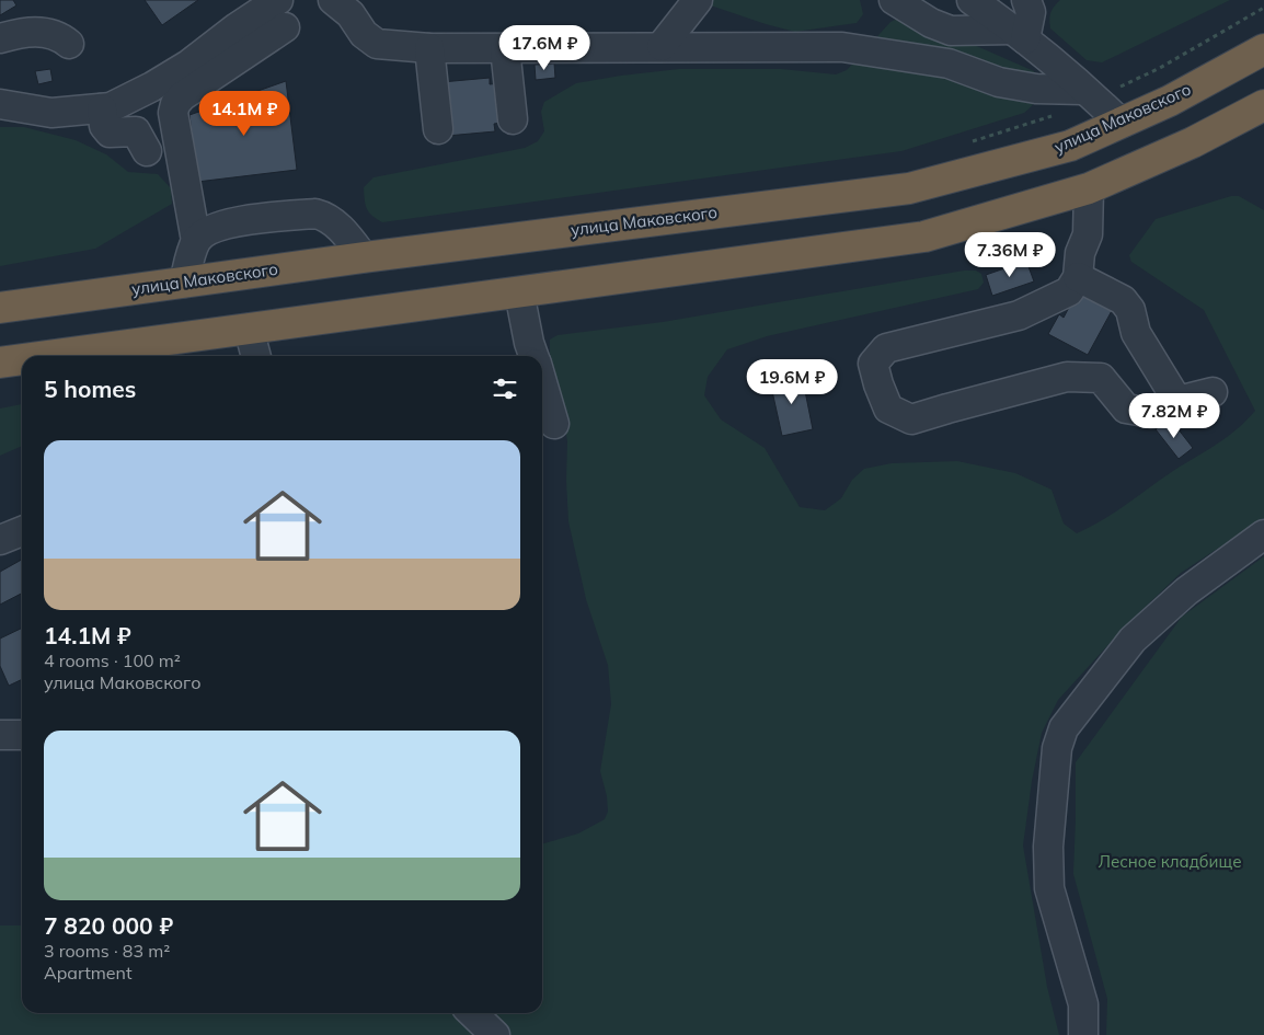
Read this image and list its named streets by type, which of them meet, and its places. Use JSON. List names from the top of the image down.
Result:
{
  "streets": {
    "highway": ["улица Маковского"]
  },
  "parks": ["Лесное кладбище"],
  "page": {
    "price": [
      "17.6M ₽",
      "14.1M ₽",
      "7.36M ₽",
      "19.6M ₽",
      "7.82M ₽"
    ],
    "heading": "5 homes",
    "list": [
      {
        "name": "14.1M ₽",
        "note": "4 rooms · 100 m² · улица Маковского"
      },
      {
        "name": "7 820 000 ₽",
        "note": "3 rooms · 83 m² · Apartment"
      }
    ]
  }
}
